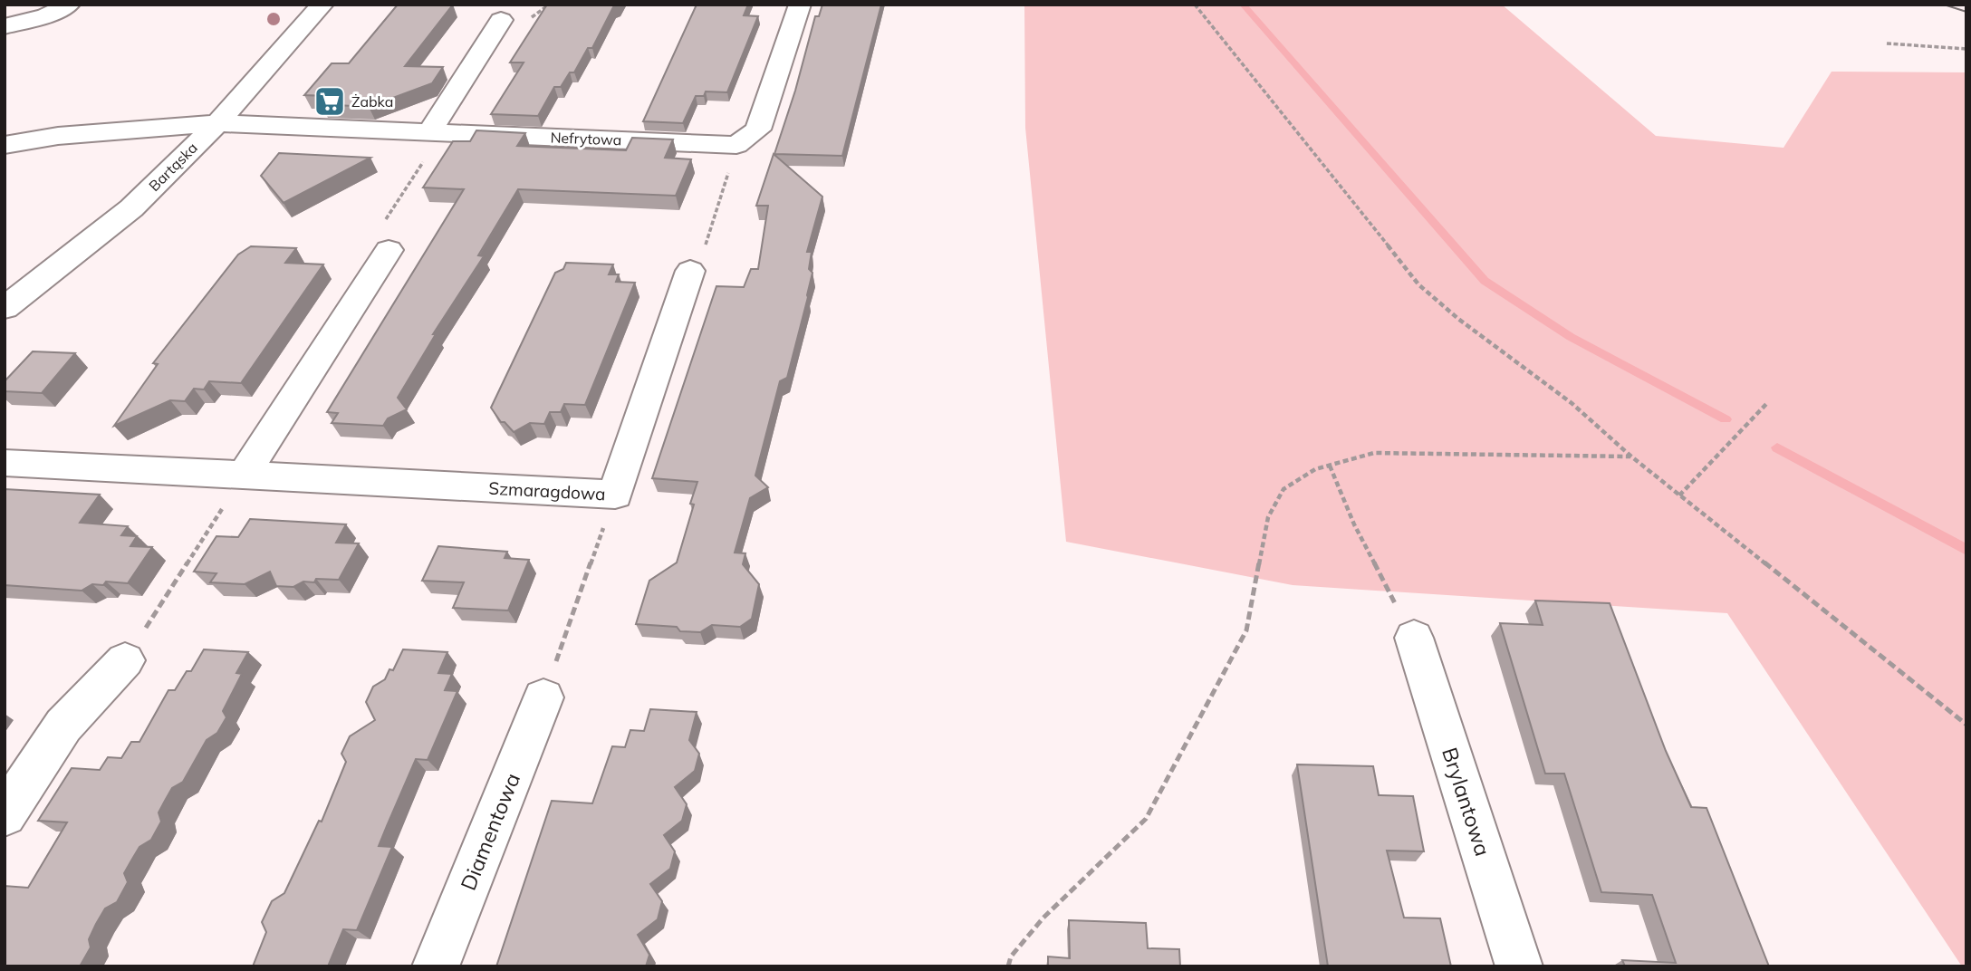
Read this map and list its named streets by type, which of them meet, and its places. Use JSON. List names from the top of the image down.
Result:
{
  "streets": {
    "street": [
      "Nefrytowa",
      "Bartąska",
      "Szmaragdowa",
      "Brylantowa",
      "Diamentowa"
    ]
  },
  "crossings": [
    ["Nefrytowa", "Bartąska"]
  ],
  "places": {
    "supermarket": ["Żabka"]
  }
}
